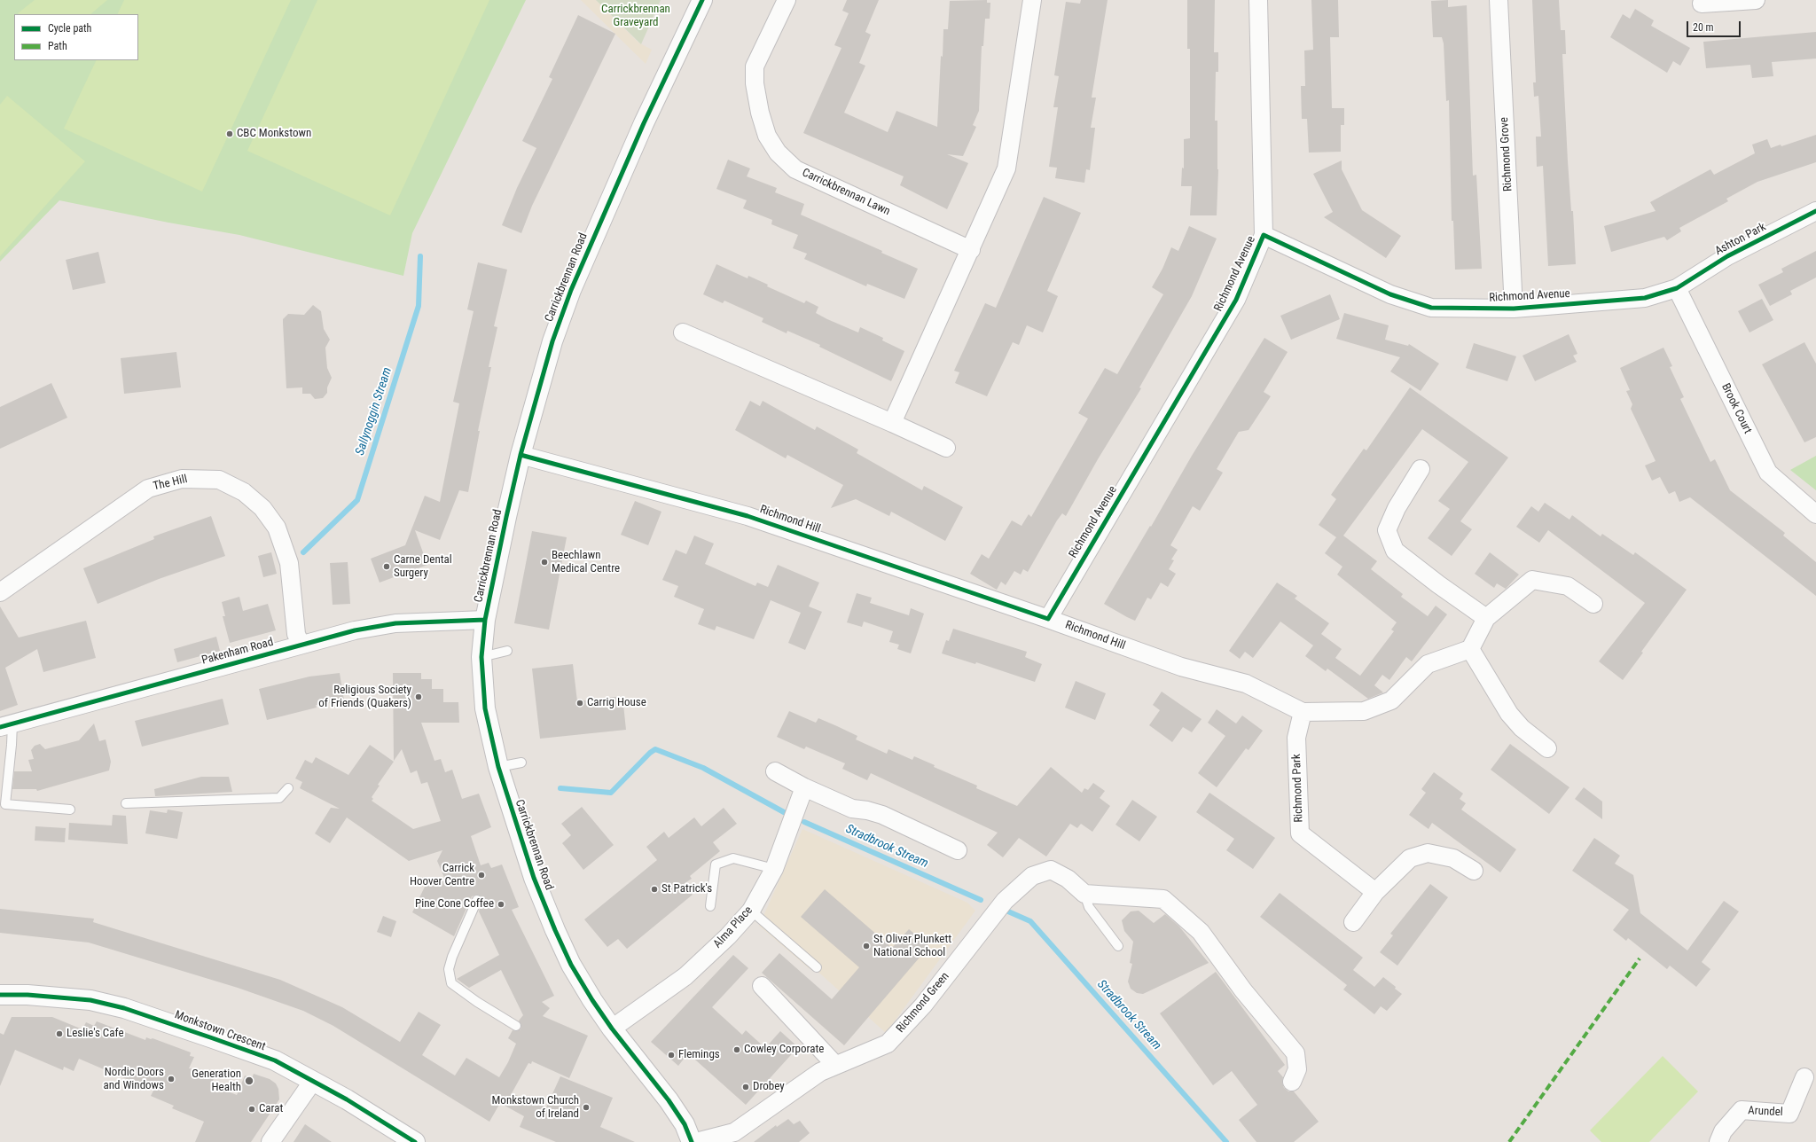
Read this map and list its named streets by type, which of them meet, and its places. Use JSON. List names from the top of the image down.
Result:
{
  "streets": {
    "main road": ["Carrickbrennan Road", "Monkstown Crescent"],
    "street": [
      "Richmond Grove",
      "Carrickbrennan Lawn",
      "Ashton Park",
      "Richmond Avenue",
      "Brook Court",
      "The Hill",
      "Richmond Hill",
      "Pakenham Road",
      "Richmond Park",
      "Alma Place",
      "Richmond Green",
      "Arundel"
    ]
  },
  "crossings": [
    ["Richmond Grove", "Richmond Avenue"],
    ["Ashton Park", "Richmond Avenue"],
    ["Ashton Park", "Brook Court"],
    ["Richmond Avenue", "Brook Court"],
    ["Richmond Avenue", "Richmond Hill"],
    ["Carrickbrennan Road", "Richmond Hill"],
    ["Carrickbrennan Road", "Pakenham Road"],
    ["Carrickbrennan Road", "Alma Place"],
    ["The Hill", "Pakenham Road"],
    ["Richmond Hill", "Richmond Park"]
  ],
  "water": ["Sallynoggin Stream", "Stradbrook Stream"],
  "parks": ["Carrickbrennan Graveyard"],
  "places": [
    "CBC Monkstown",
    "Beechlawn Medical Centre",
    "Carne Dental Surgery",
    "Religious Society of Friends (Quakers)",
    "Carrig House",
    "Carrick Hoover Centre",
    "St Patrick's",
    "Pine Cone Coffee",
    "St Oliver Plunkett National School",
    "Leslie's Cafe",
    "Cowley Corporate",
    "Flemings",
    "Nordic Doors and Windows",
    "Generation Health",
    "Drobey",
    "Monkstown Church of Ireland",
    "Carat"
  ],
  "legend": ["Cycle path", "Path"],
  "scale_bar": "20 m"
}
